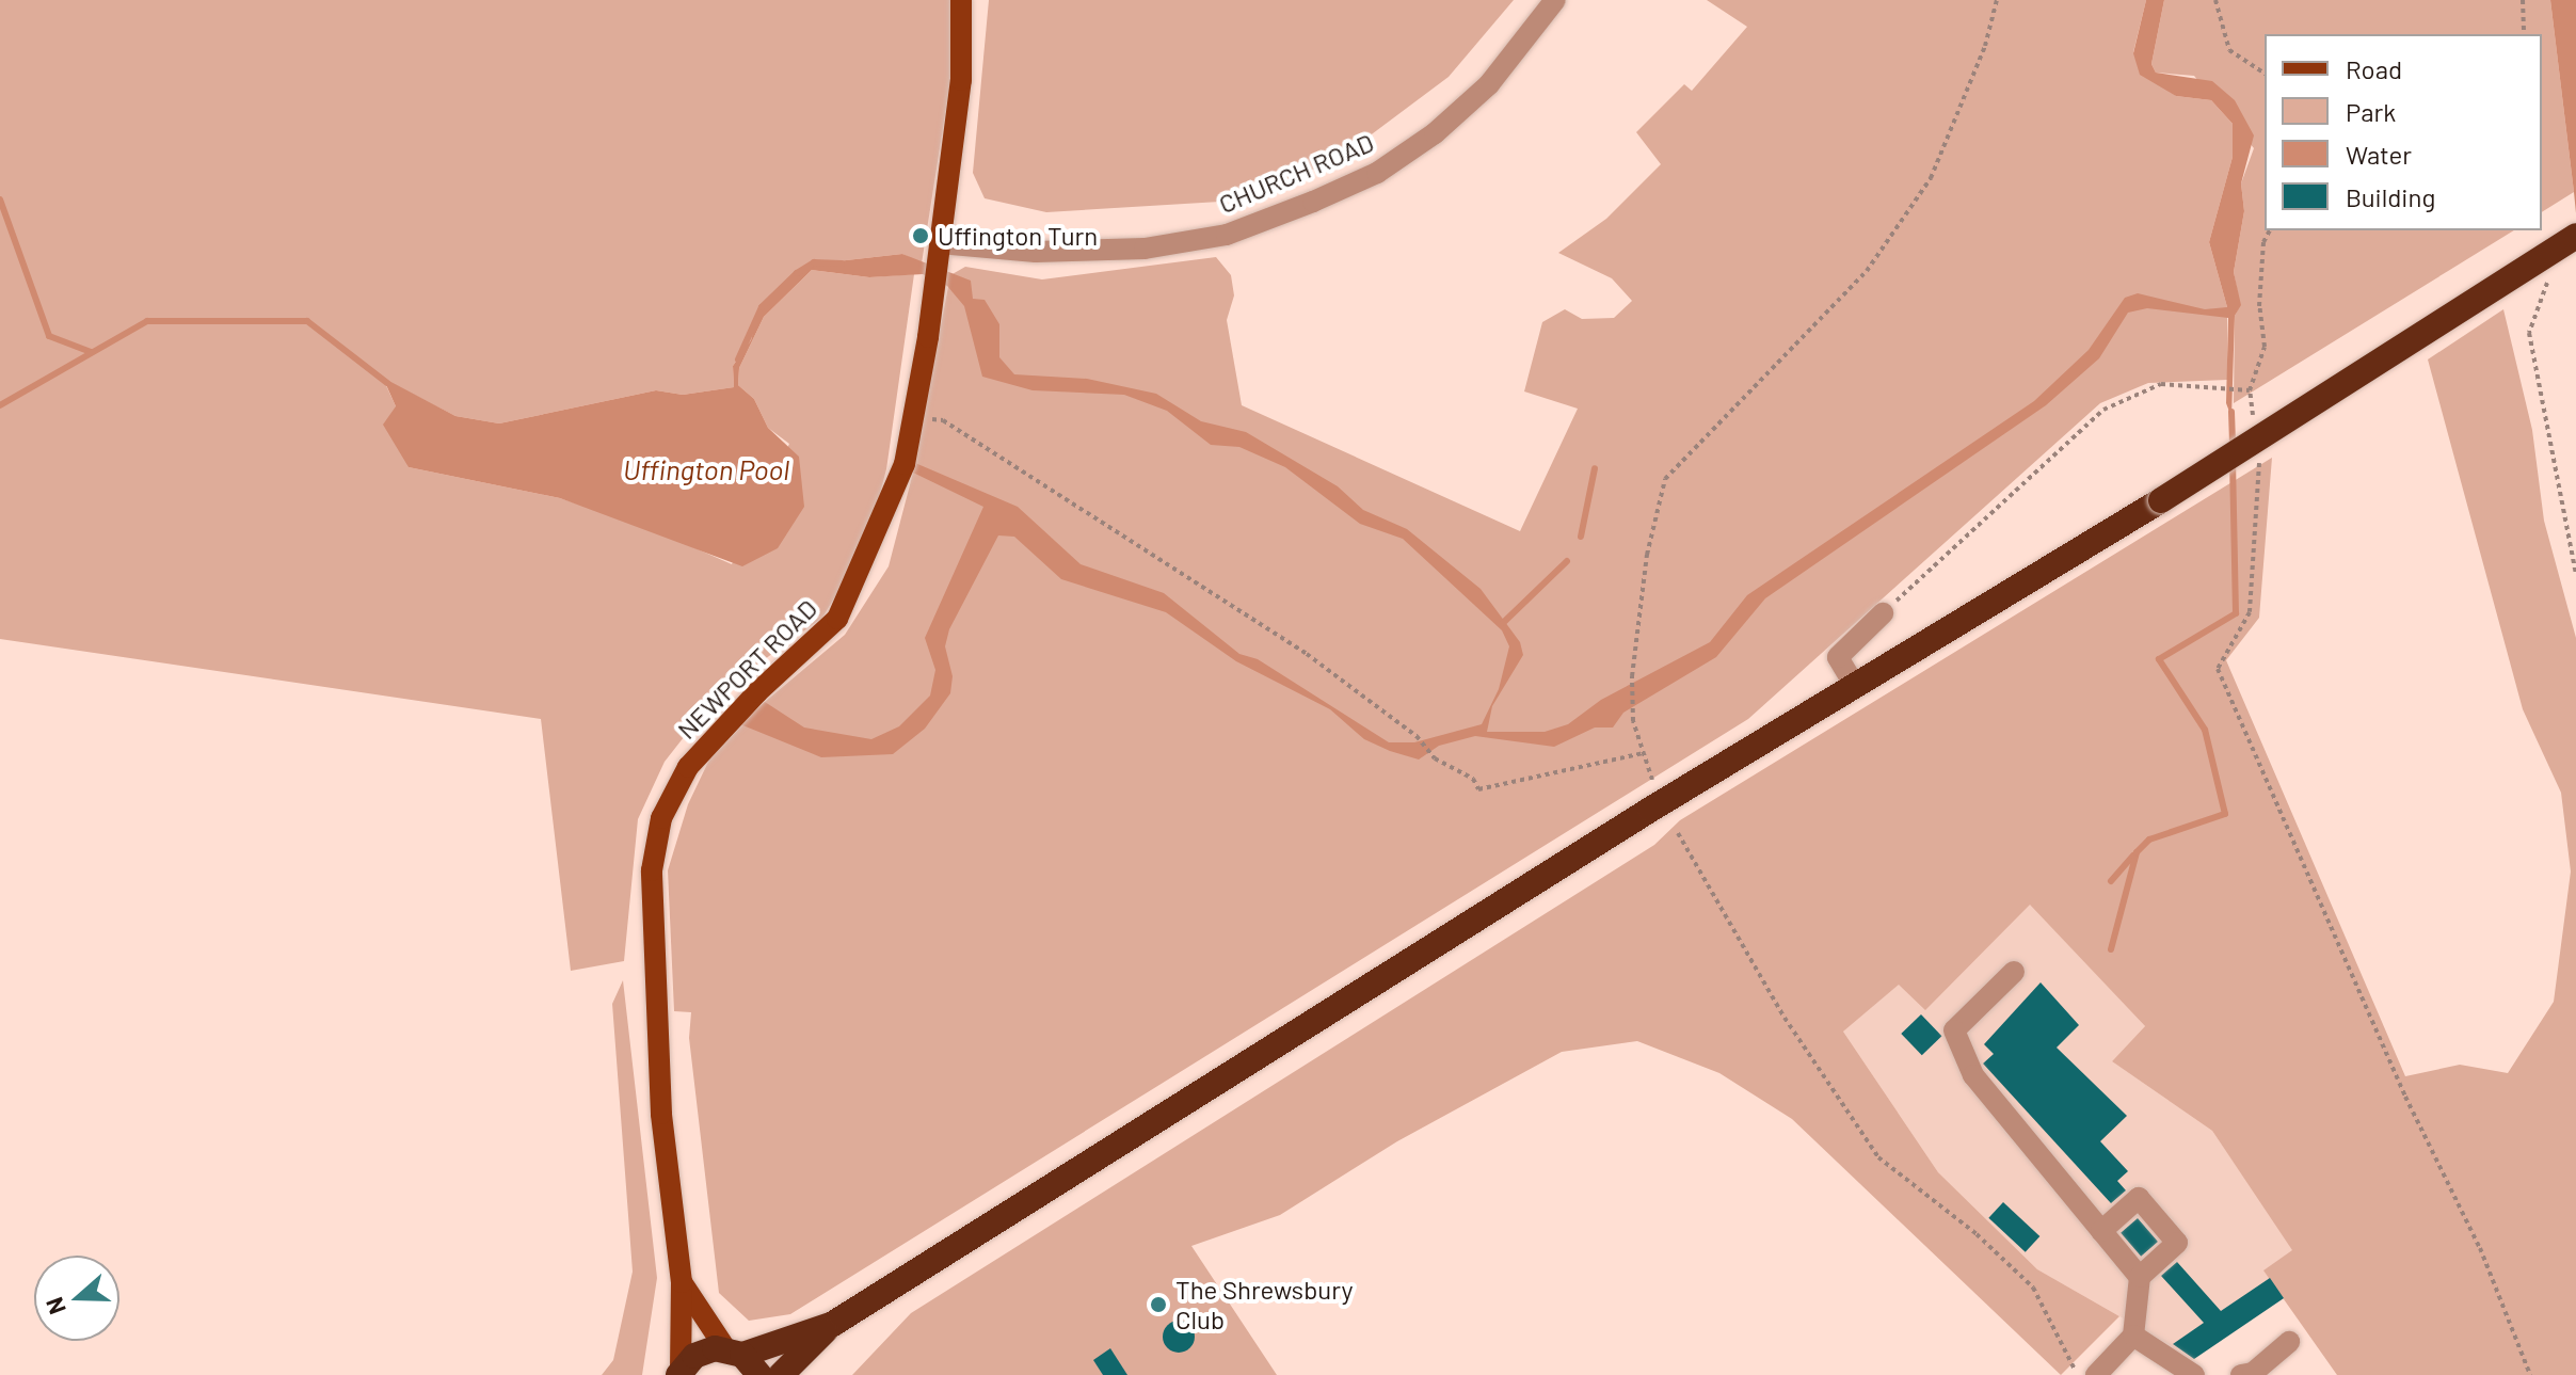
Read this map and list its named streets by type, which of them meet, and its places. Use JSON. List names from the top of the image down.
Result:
{
  "streets": {
    "main road": ["NEWPORT ROAD"],
    "street": ["CHURCH ROAD"]
  },
  "crossings": [
    ["CHURCH ROAD", "NEWPORT ROAD"]
  ],
  "water": ["Uffington Pool"],
  "places": ["Uffington Turn", "The Shrewsbury Club"],
  "legend": [
    "Road",
    "Park",
    "Water",
    "Building"
  ],
  "north": "left"
}
